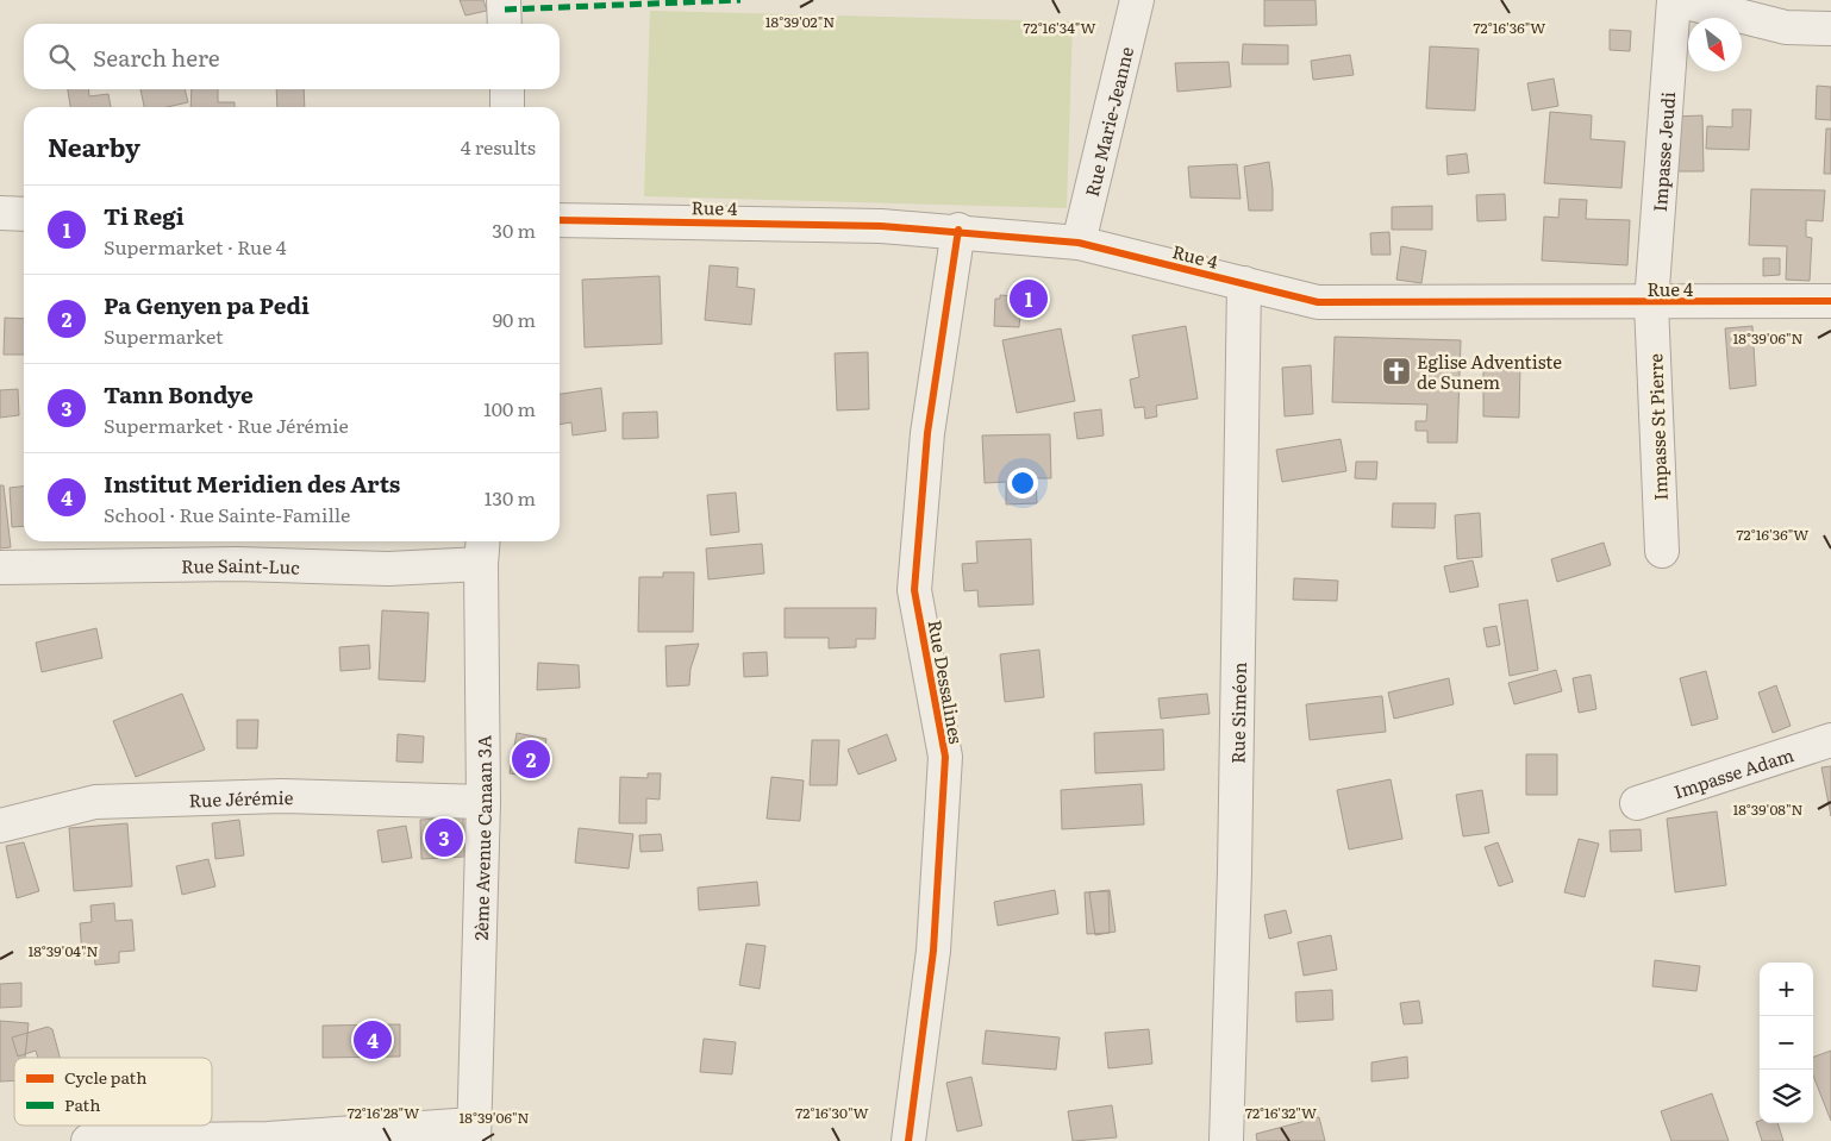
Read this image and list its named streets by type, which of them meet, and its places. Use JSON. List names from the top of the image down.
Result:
{
  "streets": {
    "street": [
      "Rue Marie-Jeanne",
      "Impasse Jeudi",
      "Rue 4",
      "Impasse St Pierre",
      "Rue Saint-Luc",
      "Rue Dessalines",
      "Rue Siméon",
      "Impasse Adam",
      "Rue Jérémie",
      "2ème Avenue Canaan 3A"
    ]
  },
  "crossings": [
    ["Rue Marie-Jeanne", "Rue 4"],
    ["Impasse Jeudi", "Rue 4"],
    ["Impasse Jeudi", "Impasse St Pierre"],
    ["Rue 4", "Impasse St Pierre"],
    ["Rue 4", "Rue Dessalines"],
    ["Rue 4", "Rue Siméon"],
    ["Rue Saint-Luc", "2ème Avenue Canaan 3A"],
    ["Rue Jérémie", "2ème Avenue Canaan 3A"]
  ],
  "places": {
    "church": ["Eglise Adventiste de Sunem"]
  },
  "legend": ["Cycle path", "Path"],
  "north": "bottom right",
  "page": {
    "search": "Search here",
    "heading": ["Nearby", "4 results"],
    "list": [
      {
        "mark": "1",
        "name": "Ti Regi",
        "note": "Supermarket · Rue 4",
        "value": "30 m"
      },
      {
        "mark": "2",
        "name": "Pa Genyen pa Pedi",
        "note": "Supermarket",
        "value": "90 m"
      },
      {
        "mark": "3",
        "name": "Tann Bondye",
        "note": "Supermarket · Rue Jérémie",
        "value": "100 m"
      },
      {
        "mark": "4",
        "name": "Institut Meridien des Arts",
        "note": "School · Rue Sainte-Famille",
        "value": "130 m"
      }
    ],
    "pins": [
      "1",
      "2",
      "3",
      "4"
    ],
    "map_buttons": ["+", "−"]
  },
  "coordinates": [
    "18°39'02\"N",
    "72°16'34\"W",
    "72°16'36\"W",
    "18°39'06\"N",
    "18°39'08\"N",
    "18°39'04\"N",
    "72°16'28\"W",
    "72°16'30\"W",
    "72°16'32\"W"
  ]
}
